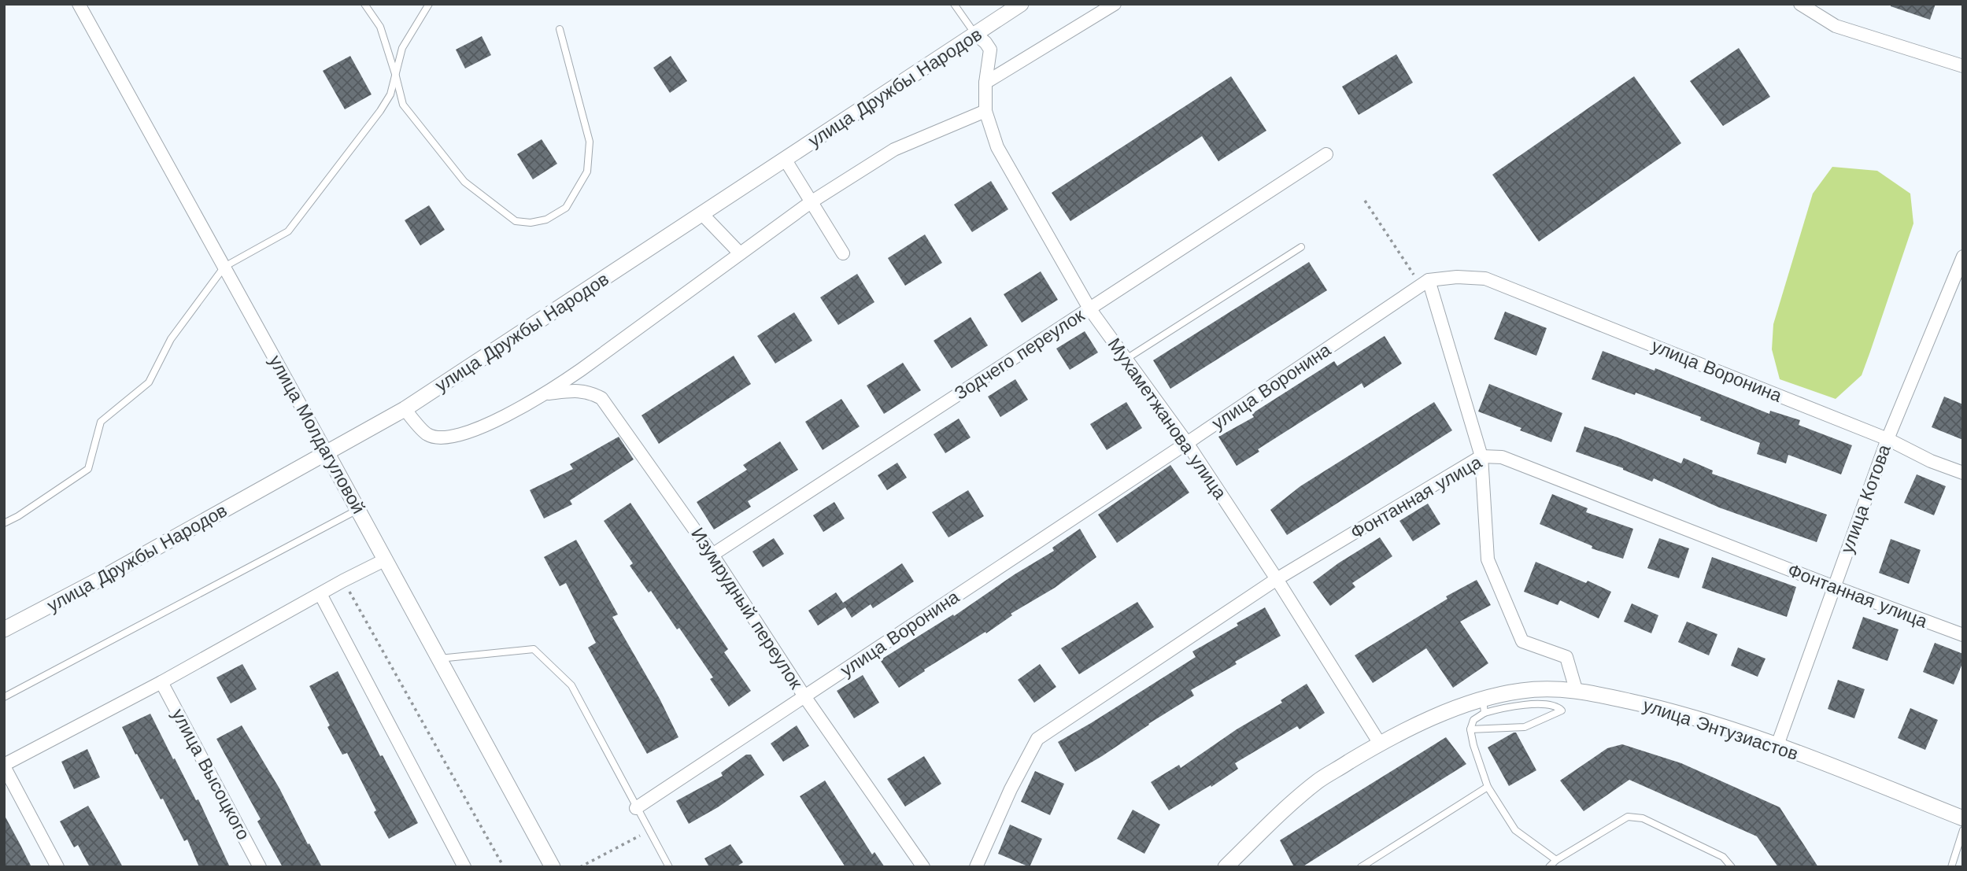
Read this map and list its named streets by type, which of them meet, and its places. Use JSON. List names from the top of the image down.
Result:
{
  "streets": {
    "street": [
      "улица Дружбы Народов",
      "Зодчего переулок",
      "улица Воронина",
      "Мухаметжанова улица",
      "улица Молдагуловой",
      "Фонтанная улица",
      "улица Котова",
      "Изумрудный переулок",
      "улица Энтузиастов",
      "улица Высоцкого"
    ]
  },
  "crossings": [
    ["улица Дружбы Народов", "Мухаметжанова улица"],
    ["улица Дружбы Народов", "улица Молдагуловой"],
    ["Зодчего переулок", "Мухаметжанова улица"],
    ["Зодчего переулок", "Изумрудный переулок"],
    ["улица Воронина", "Мухаметжанова улица"],
    ["улица Воронина", "улица Котова"],
    ["улица Воронина", "Изумрудный переулок"],
    ["Мухаметжанова улица", "Фонтанная улица"],
    ["Мухаметжанова улица", "улица Энтузиастов"],
    ["Фонтанная улица", "улица Котова"],
    ["улица Котова", "улица Энтузиастов"]
  ]
}
